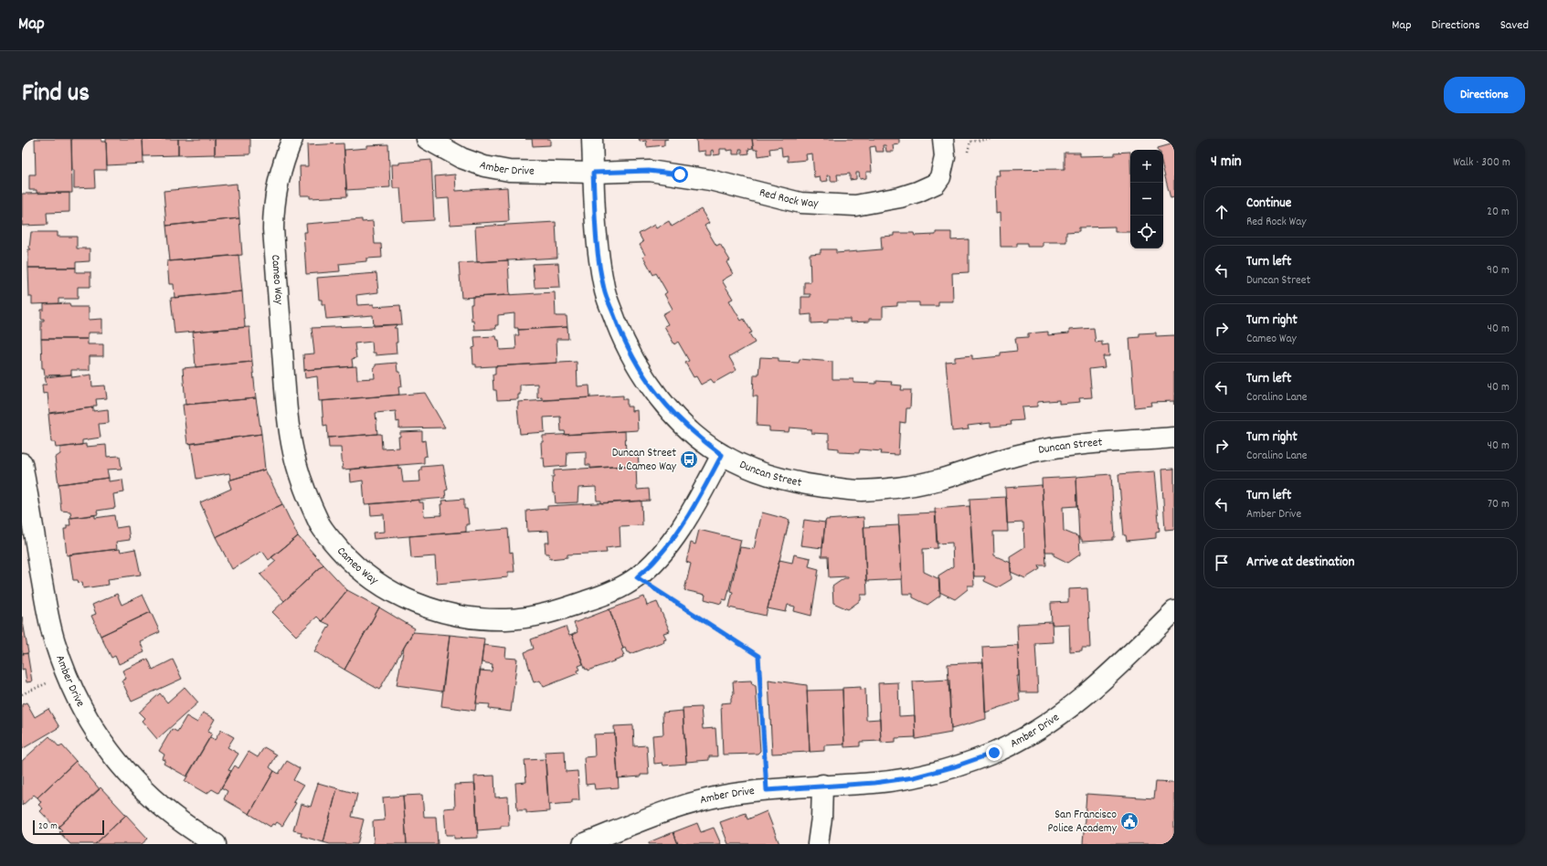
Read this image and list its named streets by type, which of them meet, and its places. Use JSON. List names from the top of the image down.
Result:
{
  "streets": {
    "street": [
      "Amber Drive",
      "Red Rock Way",
      "Cameo Way",
      "Duncan Street"
    ]
  },
  "crossings": [
    ["Amber Drive", "Red Rock Way"],
    ["Amber Drive", "Duncan Street"],
    ["Red Rock Way", "Duncan Street"],
    ["Cameo Way", "Duncan Street"]
  ],
  "places": {
    "bus stop": ["Duncan Street & Cameo Way"],
    "public building": ["San Francisco Police Academy"]
  },
  "scale_bar": "20 m",
  "page": {
    "header": "Map",
    "nav": ["Map", "Directions", "Saved"],
    "title": "Find us",
    "buttons": "Directions",
    "heading": ["4 min", "Walk · 300 m"],
    "map_buttons": ["+", "−"],
    "list": [
      ["Continue", "Red Rock Way", "20 m"],
      ["Turn left", "Duncan Street", "90 m"],
      ["Turn right", "Cameo Way", "40 m"],
      ["Turn left", "Coralino Lane", "40 m"],
      ["Turn right", "Coralino Lane", "40 m"],
      ["Turn left", "Amber Drive", "70 m"],
      "Arrive at destination"
    ],
    "scale": "20 m"
  }
}
